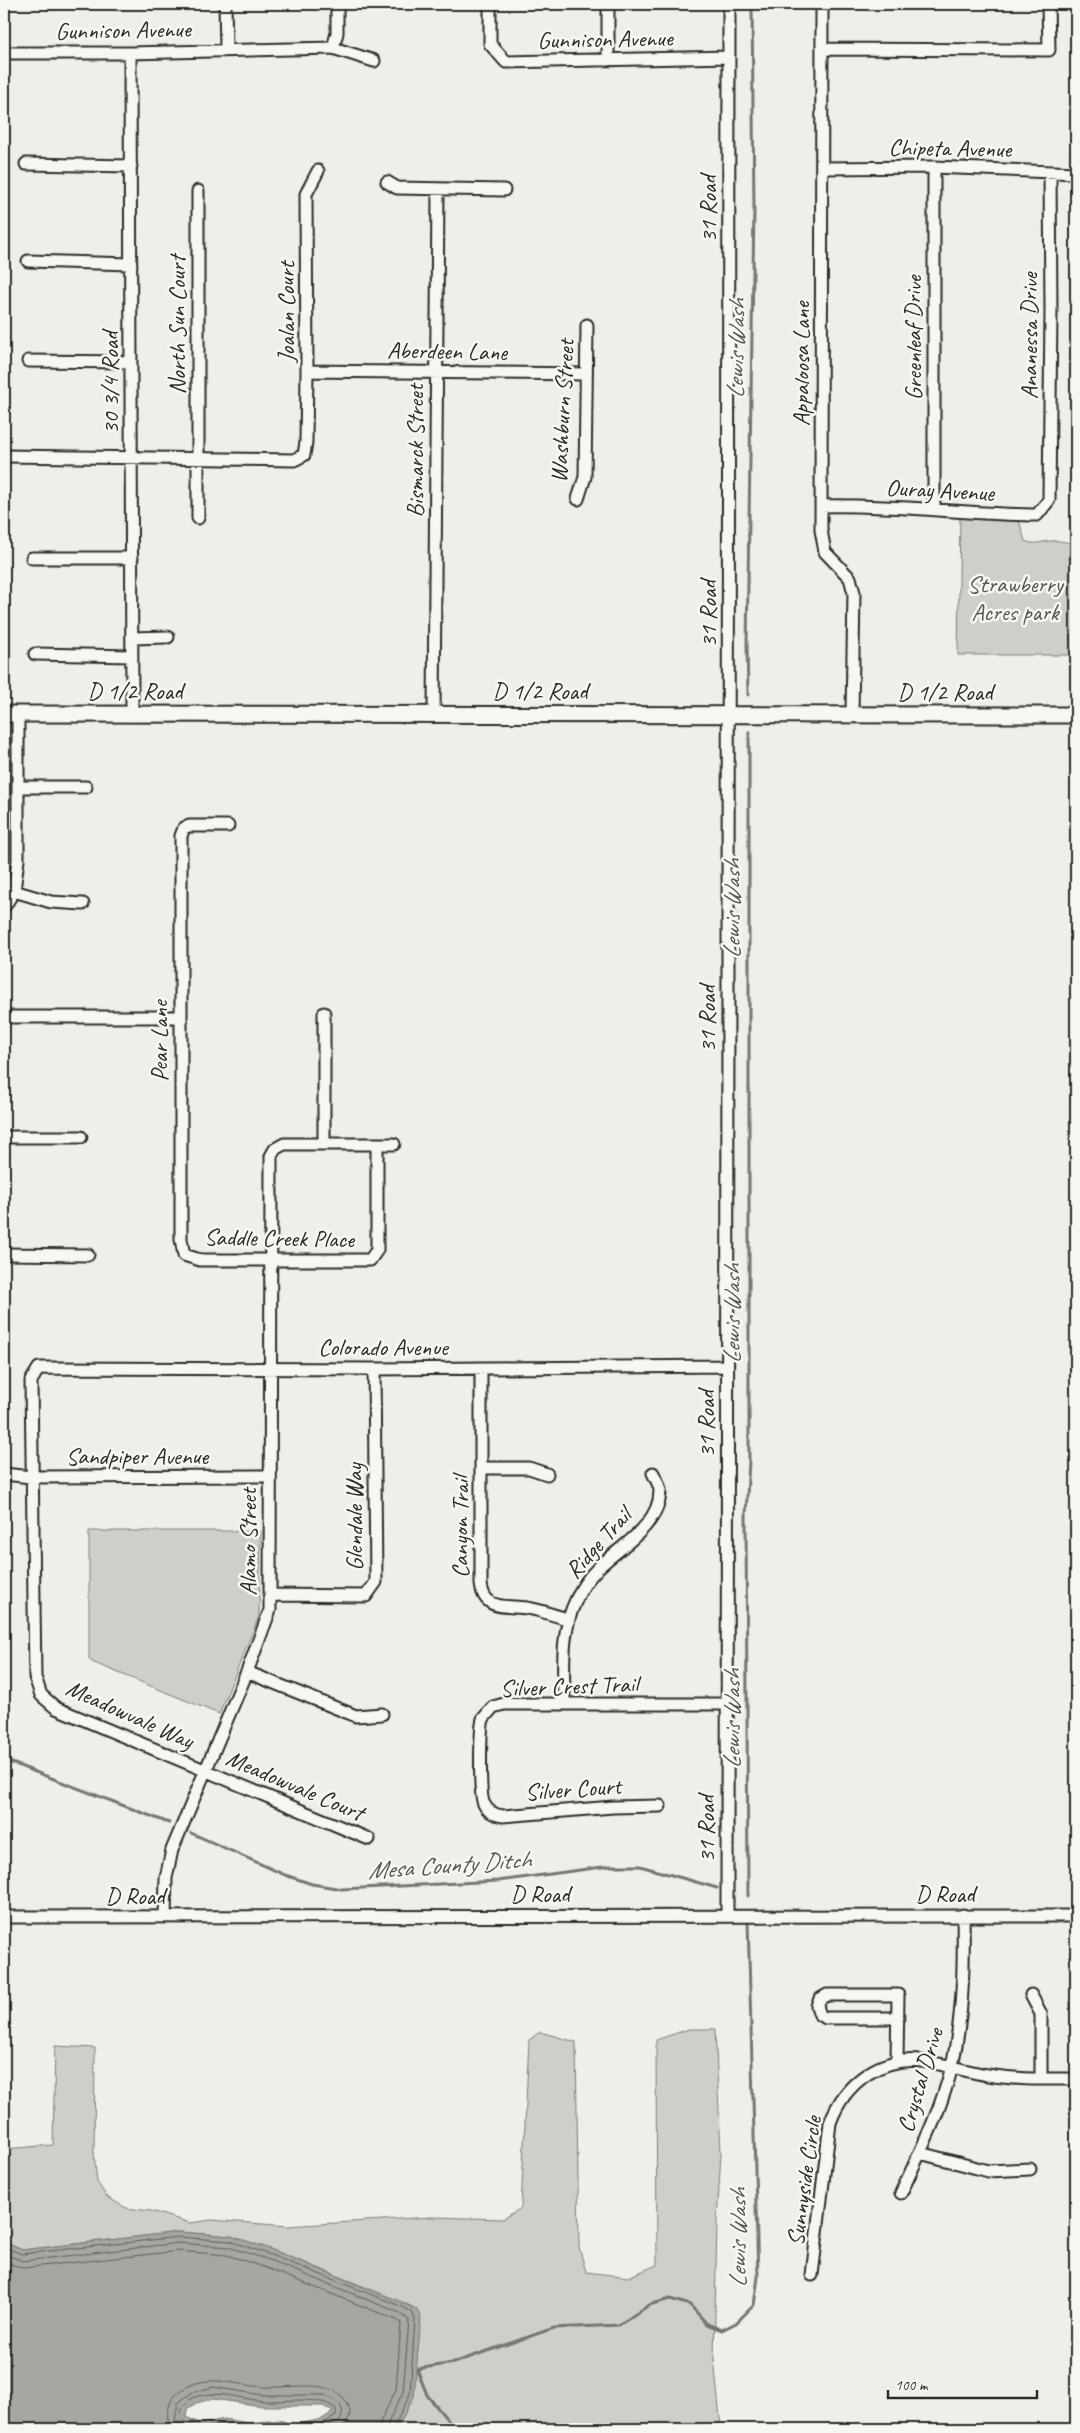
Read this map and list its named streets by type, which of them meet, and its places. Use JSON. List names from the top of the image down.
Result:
{
  "streets": {
    "main road": ["D 1/2 Road"],
    "street": [
      "Gunnison Avenue",
      "Chipeta Avenue",
      "31 Road",
      "Joalan Court",
      "North Sun Court",
      "Ananessa Drive",
      "Greenleaf Drive",
      "Aberdeen Lane",
      "Appaloosa Lane",
      "30 3/4 Road",
      "Washburn Street",
      "Bismarck Street",
      "Ouray Avenue",
      "Pear Lane",
      "Saddle Creek Place",
      "Colorado Avenue",
      "Sandpiper Avenue",
      "Glendale Way",
      "Canyon Trail",
      "Alamo Street",
      "Ridge Trail",
      "Silver Crest Trail",
      "Meadowvale Way",
      "Meadowvale Court",
      "Silver Court",
      "D Road",
      "Crystal Drive",
      "Sunnyside Circle"
    ]
  },
  "crossings": [
    ["Gunnison Avenue", "31 Road"],
    ["Gunnison Avenue", "30 3/4 Road"],
    ["Chipeta Avenue", "Ananessa Drive"],
    ["Chipeta Avenue", "Greenleaf Drive"],
    ["Chipeta Avenue", "Appaloosa Lane"],
    ["31 Road", "D 1/2 Road"],
    ["31 Road", "Colorado Avenue"],
    ["31 Road", "Silver Crest Trail"],
    ["31 Road", "D Road"],
    ["Joalan Court", "North Sun Court"],
    ["Joalan Court", "Aberdeen Lane"],
    ["Ananessa Drive", "Ouray Avenue"],
    ["Greenleaf Drive", "Ouray Avenue"],
    ["Aberdeen Lane", "Washburn Street"],
    ["Aberdeen Lane", "Bismarck Street"],
    ["Appaloosa Lane", "Ouray Avenue"],
    ["Appaloosa Lane", "D 1/2 Road"],
    ["30 3/4 Road", "D 1/2 Road"],
    ["Bismarck Street", "D 1/2 Road"],
    ["Pear Lane", "Saddle Creek Place"],
    ["Saddle Creek Place", "Alamo Street"],
    ["Colorado Avenue", "Glendale Way"],
    ["Colorado Avenue", "Canyon Trail"],
    ["Colorado Avenue", "Alamo Street"],
    ["Colorado Avenue", "Meadowvale Way"],
    ["Sandpiper Avenue", "Alamo Street"],
    ["Sandpiper Avenue", "Meadowvale Way"],
    ["Glendale Way", "Alamo Street"],
    ["Canyon Trail", "Ridge Trail"],
    ["Alamo Street", "Meadowvale Way"],
    ["Alamo Street", "Meadowvale Court"],
    ["Alamo Street", "D Road"],
    ["Ridge Trail", "Silver Crest Trail"],
    ["Silver Crest Trail", "Silver Court"],
    ["Meadowvale Way", "Meadowvale Court"],
    ["D Road", "Crystal Drive"],
    ["Crystal Drive", "Sunnyside Circle"]
  ],
  "water": ["Lewis Wash", "Mesa County Ditch"],
  "parks": ["Strawberry Acres park"],
  "scale_bar": "100 m"
}
